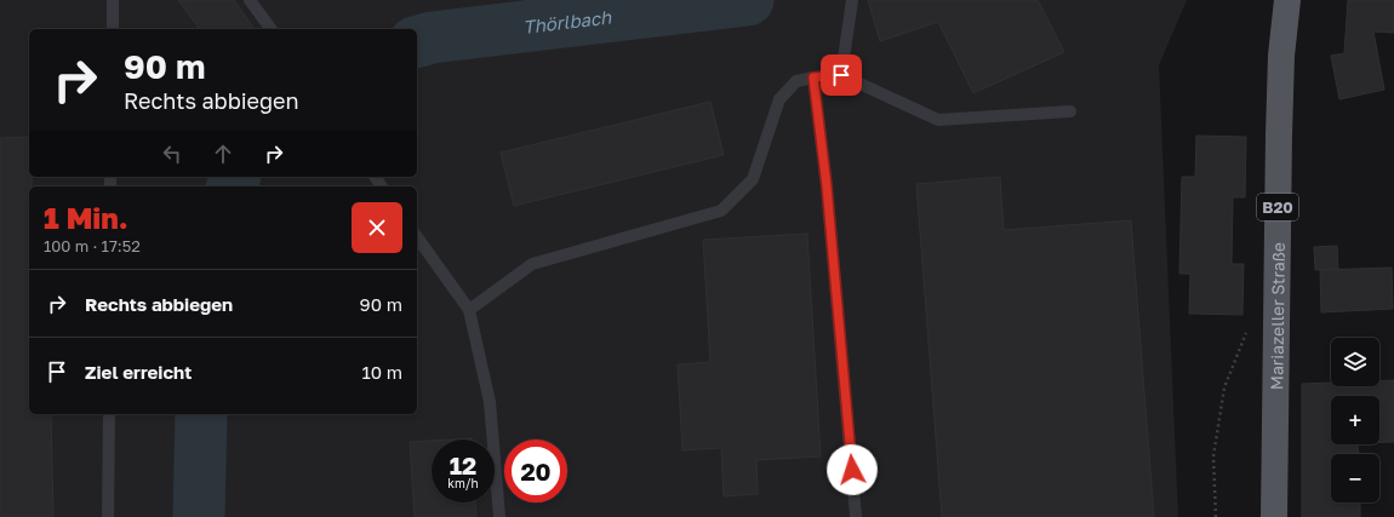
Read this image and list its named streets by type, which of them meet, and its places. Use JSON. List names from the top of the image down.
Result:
{
  "streets": {
    "main road": ["B20", "Mariazeller Straße"]
  },
  "water": ["Thörlbach"],
  "page": {
    "turn": ["90 m", "Rechts abbiegen"],
    "heading": ["1 Min.", "100 m · 17:52"],
    "list": [
      {
        "name": "Rechts abbiegen",
        "value": "90 m"
      },
      {
        "name": "Ziel erreicht",
        "value": "10 m"
      }
    ],
    "map_buttons": ["+", "−"],
    "speed": "12 km/h",
    "limit": "20"
  }
}
